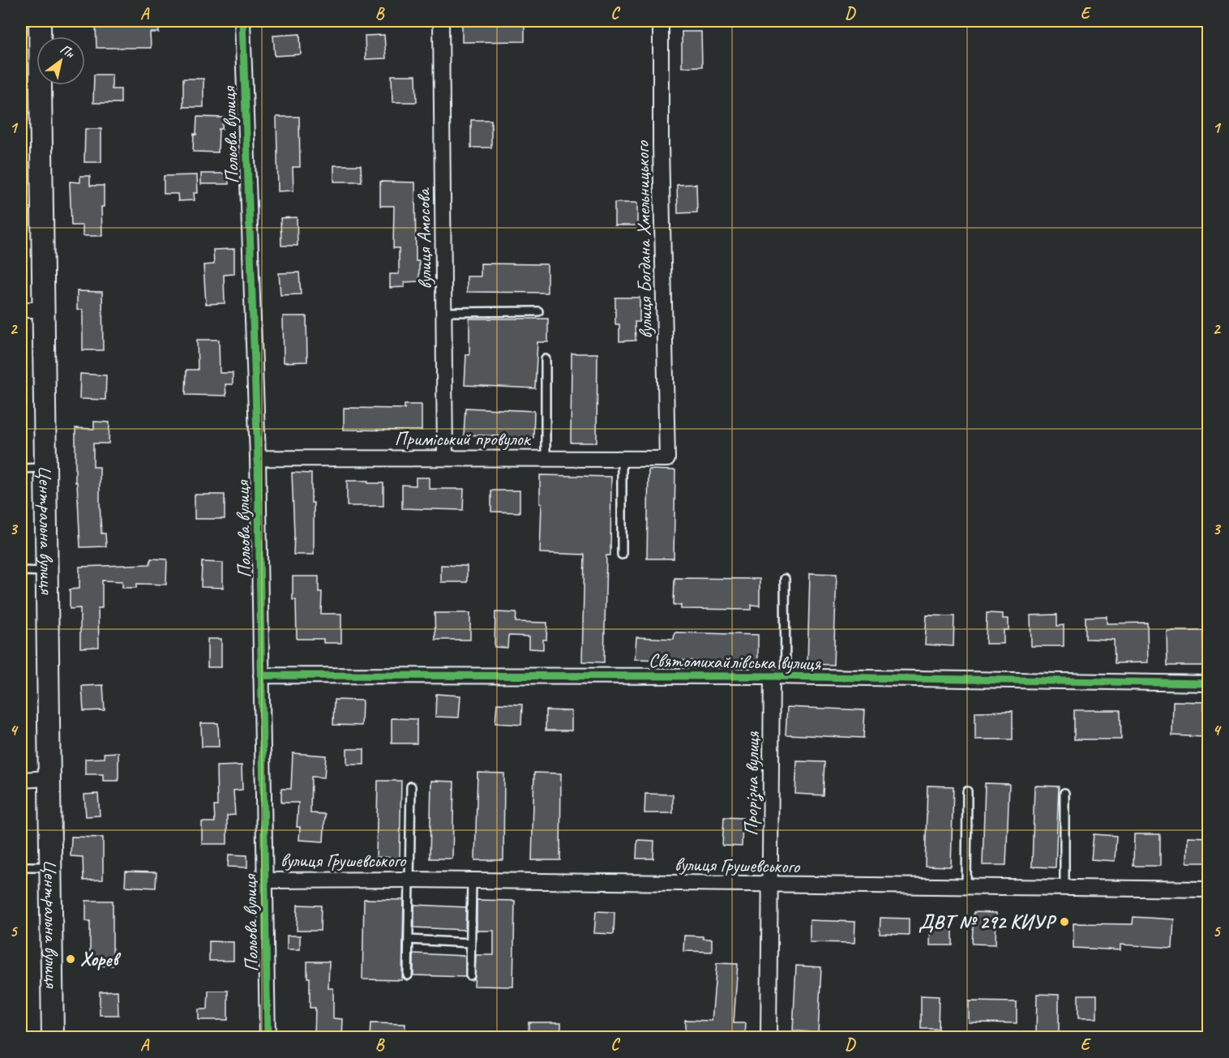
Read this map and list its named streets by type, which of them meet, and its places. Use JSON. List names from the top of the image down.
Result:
{
  "streets": {
    "main road": ["Центральна вулиця"],
    "street": [
      "Польова вулиця",
      "вулиця Амосова",
      "вулиця Богдана Хмельницького",
      "Приміський провулок",
      "Святомихайлівська вулиця",
      "Прорізна вулиця",
      "вулиця Грушевського"
    ]
  },
  "crossings": [
    ["Польова вулиця", "Приміський провулок"],
    ["Польова вулиця", "Святомихайлівська вулиця"],
    ["Польова вулиця", "вулиця Грушевського"],
    ["вулиця Амосова", "Приміський провулок"],
    ["вулиця Богдана Хмельницького", "Приміський провулок"],
    ["Святомихайлівська вулиця", "Прорізна вулиця"],
    ["Прорізна вулиця", "вулиця Грушевського"]
  ],
  "places": ["ДВТ № 292 КИУР", "Хорев"],
  "north": "top right",
  "grid": {
    "columns": [
      "A",
      "B",
      "C",
      "D",
      "E"
    ],
    "rows": [
      "1",
      "2",
      "3",
      "4",
      "5"
    ]
  }
}
